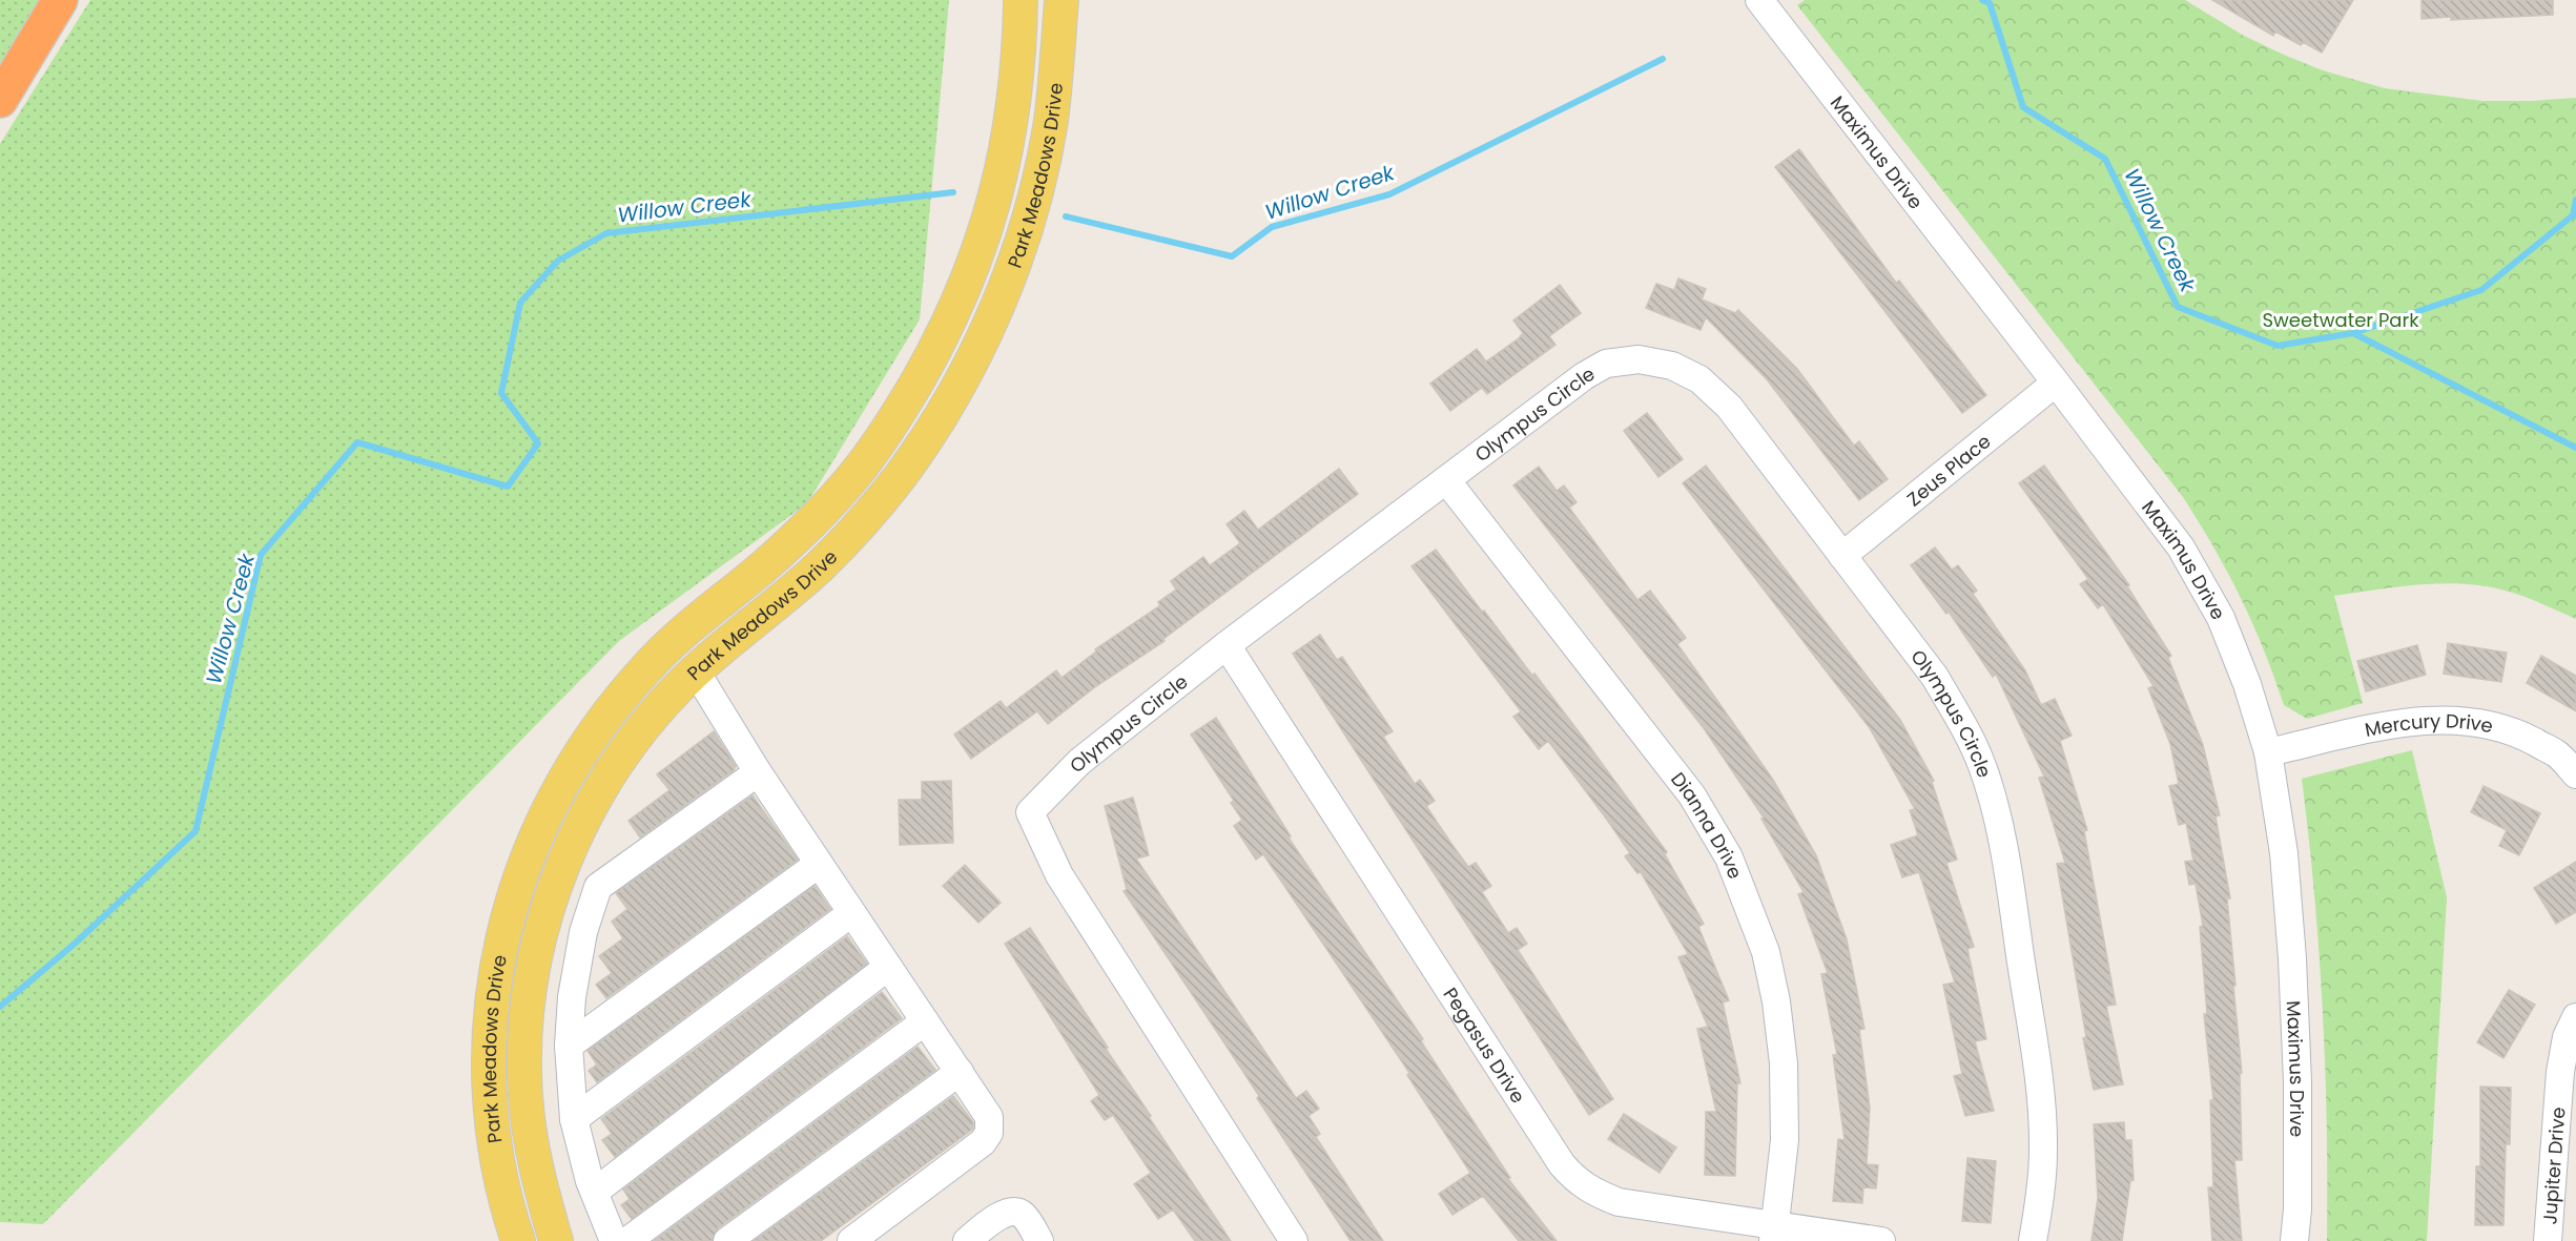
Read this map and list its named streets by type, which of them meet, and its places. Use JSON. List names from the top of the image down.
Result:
{
  "streets": {
    "main road": ["Park Meadows Drive"],
    "street": [
      "Maximus Drive",
      "Olympus Circle",
      "Zeus Place",
      "Mercury Drive",
      "Dianna Drive",
      "Pegasus Drive",
      "Jupiter Drive"
    ]
  },
  "crossings": [
    ["Maximus Drive", "Zeus Place"],
    ["Maximus Drive", "Mercury Drive"],
    ["Olympus Circle", "Zeus Place"],
    ["Olympus Circle", "Dianna Drive"],
    ["Olympus Circle", "Pegasus Drive"],
    ["Dianna Drive", "Pegasus Drive"]
  ],
  "water": ["Willow Creek"],
  "parks": ["Sweetwater Park"]
}
